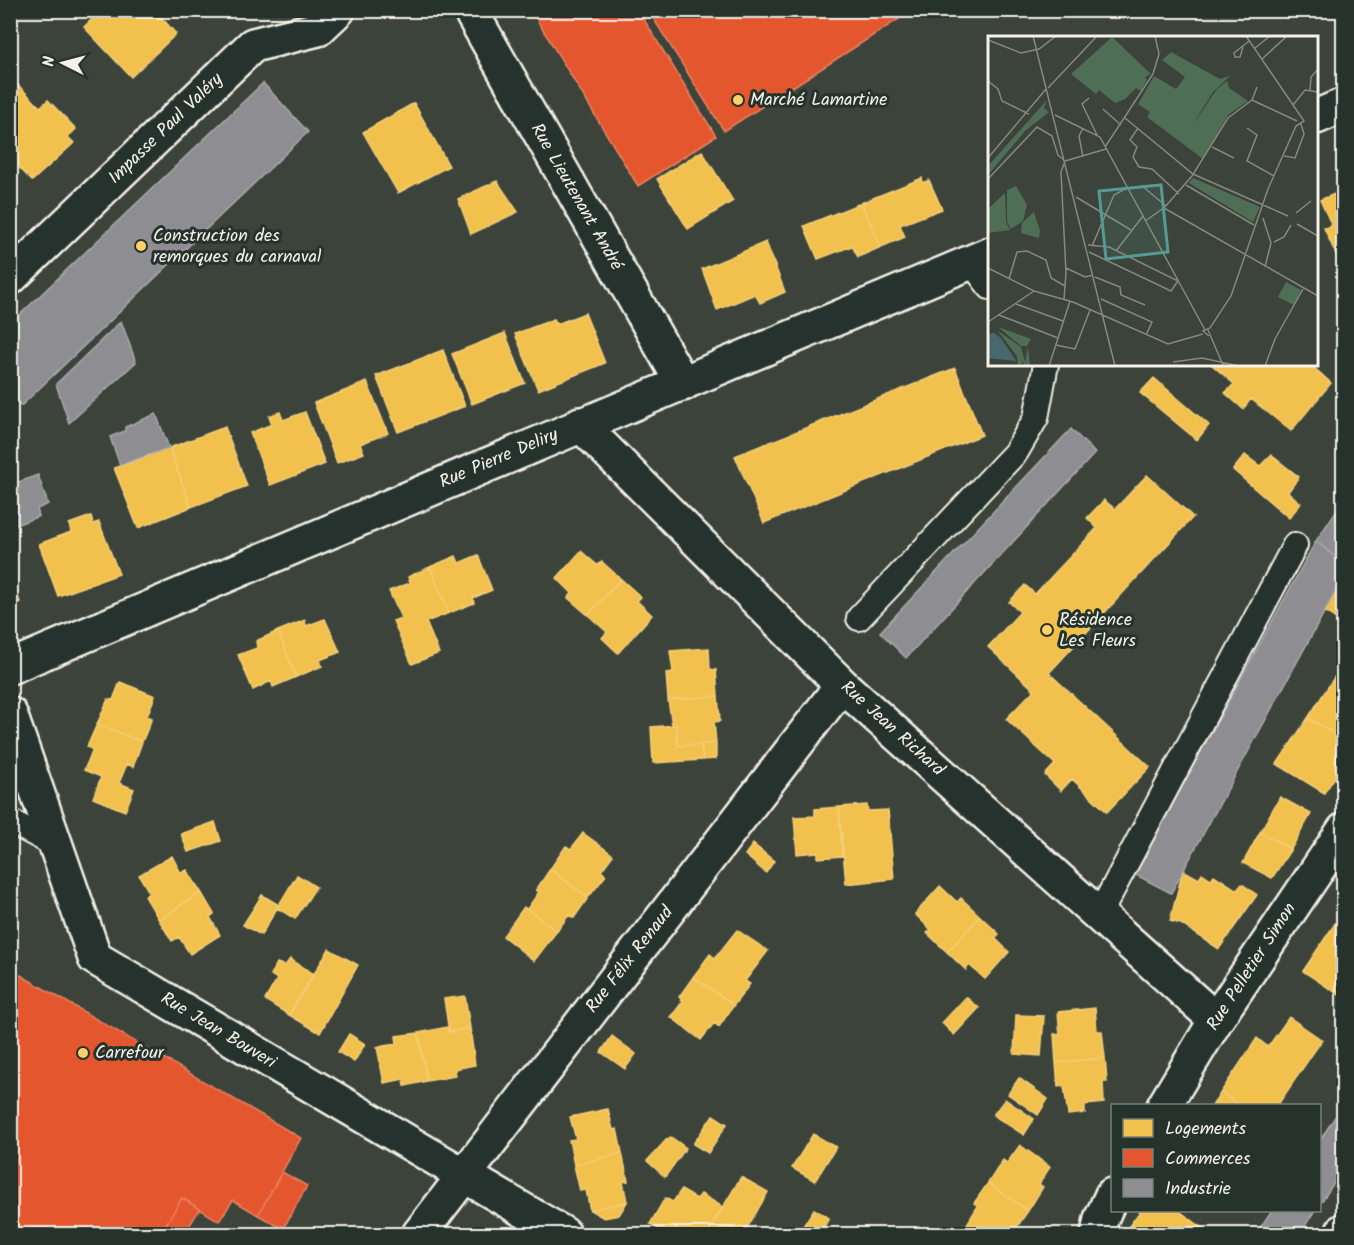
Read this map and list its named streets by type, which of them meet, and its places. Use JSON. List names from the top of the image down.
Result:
{
  "streets": {
    "street": [
      "Impasse Paul Valéry",
      "Rue Lieutenant André",
      "Rue Pierre Deliry",
      "Rue Jean Richard",
      "Rue Félix Renaud",
      "Rue Pelletier Simon",
      "Rue Jean Bouveri"
    ]
  },
  "crossings": [
    ["Rue Lieutenant André", "Rue Pierre Deliry"],
    ["Rue Pierre Deliry", "Rue Jean Richard"],
    ["Rue Jean Richard", "Rue Félix Renaud"],
    ["Rue Jean Richard", "Rue Pelletier Simon"],
    ["Rue Félix Renaud", "Rue Jean Bouveri"]
  ],
  "places": [
    "Marché Lamartine",
    "Construction des remorques du carnaval",
    "Résidence Les Fleurs",
    "Carrefour"
  ],
  "legend": ["Logements", "Commerces", "Industrie"],
  "north": "left"
}
